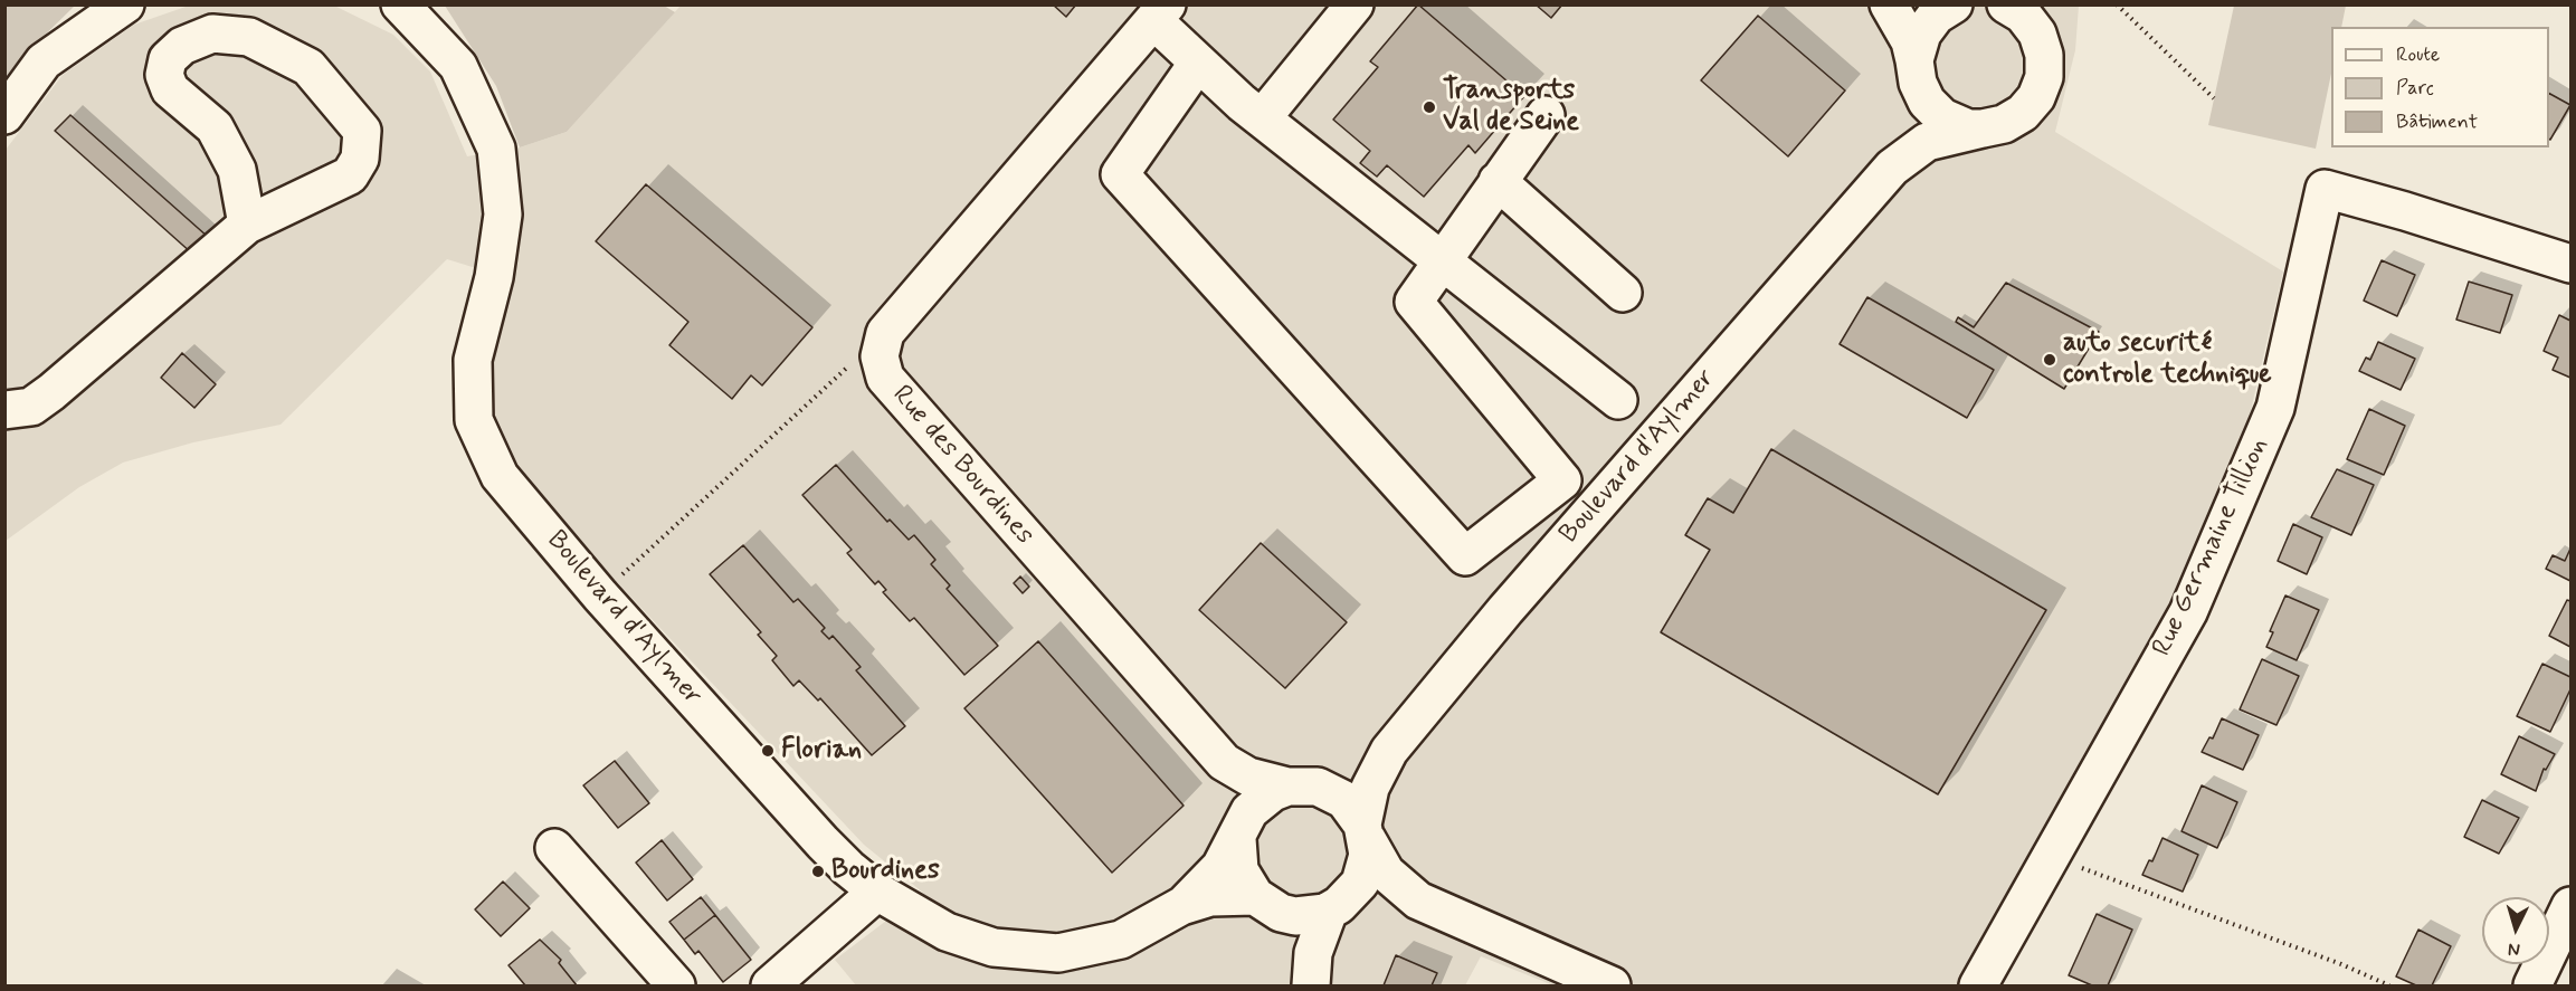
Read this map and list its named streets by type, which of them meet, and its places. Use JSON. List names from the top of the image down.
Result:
{
  "streets": {
    "street": ["Boulevard d'Aylmer", "Rue des Bourdines", "Rue Germaine Tillion"]
  },
  "crossings": [
    ["Boulevard d'Aylmer", "Rue des Bourdines"]
  ],
  "places": [
    "Transports Val de Seine",
    "auto securité controle technique",
    "Florian",
    "Bourdines"
  ],
  "legend": ["Route", "Parc", "Bâtiment"],
  "north": "bottom"
}
